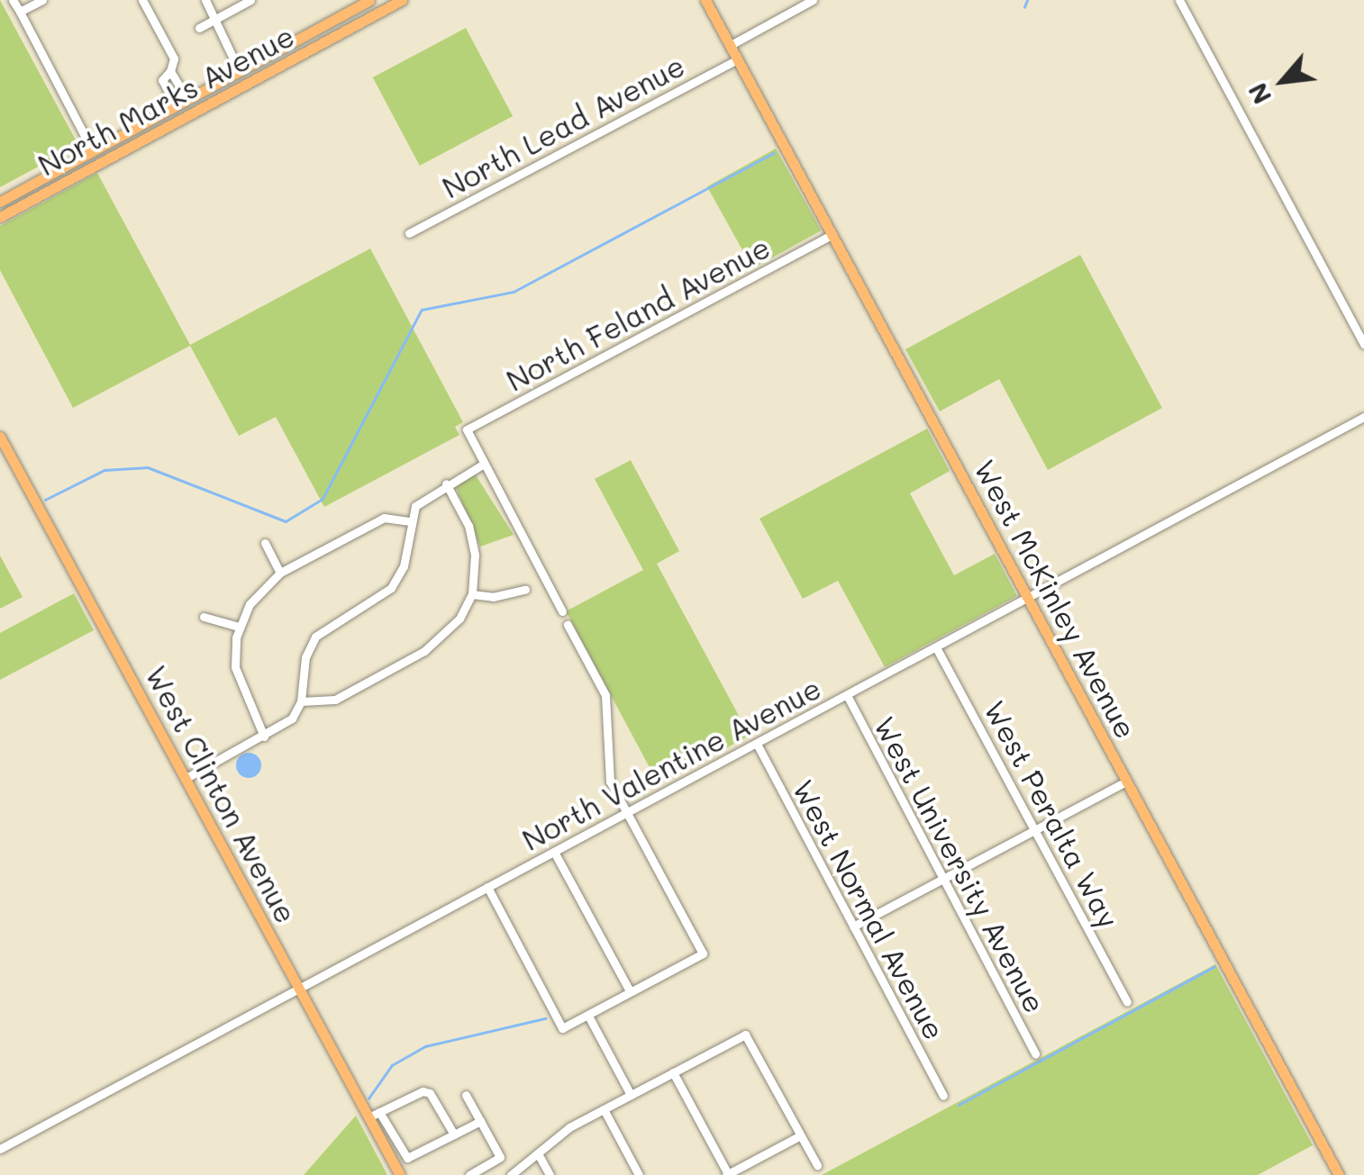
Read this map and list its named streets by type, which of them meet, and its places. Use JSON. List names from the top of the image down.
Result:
{
  "streets": {
    "main road": ["North Marks Avenue", "West McKinley Avenue", "West Clinton Avenue"],
    "street": [
      "North Lead Avenue",
      "North Feland Avenue",
      "North Valentine Avenue",
      "West Peralta Way",
      "West University Avenue",
      "West Normal Avenue"
    ]
  },
  "crossings": [
    ["North Lead Avenue", "West McKinley Avenue"],
    ["North Feland Avenue", "West McKinley Avenue"],
    ["West McKinley Avenue", "North Valentine Avenue"],
    ["North Valentine Avenue", "West Clinton Avenue"],
    ["North Valentine Avenue", "West Peralta Way"],
    ["North Valentine Avenue", "West University Avenue"],
    ["North Valentine Avenue", "West Normal Avenue"]
  ],
  "north": "bottom left"
}
